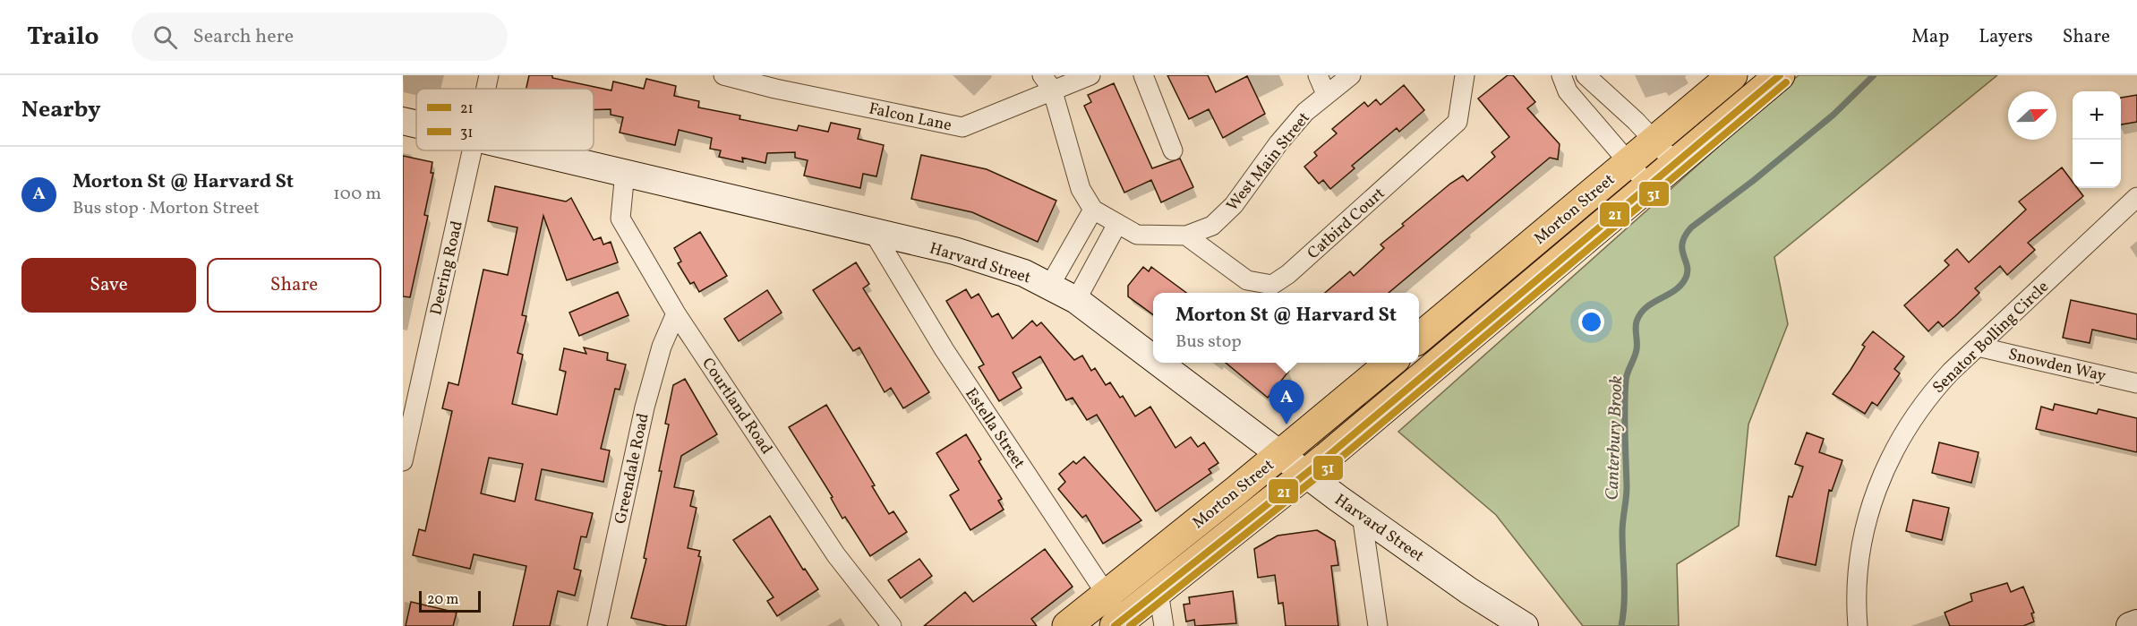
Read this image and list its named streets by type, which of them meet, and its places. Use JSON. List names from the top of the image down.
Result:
{
  "streets": {
    "highway": ["Morton Street"],
    "main road": ["Harvard Street"],
    "street": [
      "Falcon Lane",
      "West Main Street",
      "Catbird Court",
      "Deering Road",
      "Senator Bolling Circle",
      "Snowden Way",
      "Courtland Road",
      "Estella Street",
      "Greendale Road"
    ]
  },
  "crossings": [
    ["Falcon Lane", "West Main Street"],
    ["West Main Street", "Catbird Court"],
    ["Morton Street", "Harvard Street"],
    ["Morton Street", "Estella Street"],
    ["Harvard Street", "Courtland Road"],
    ["Harvard Street", "Estella Street"],
    ["Senator Bolling Circle", "Snowden Way"],
    ["Courtland Road", "Greendale Road"]
  ],
  "water": ["Canterbury Brook"],
  "lines": ["transit line 21", "transit line 31"],
  "legend": ["21", "31"],
  "scale_bar": "20 m",
  "north": "right",
  "page": {
    "header": "Trailo",
    "search": "Search here",
    "nav": ["Map", "Layers", "Share"],
    "heading": "Nearby",
    "map_buttons": ["+", "−"],
    "list": [
      {
        "mark": "A",
        "name": "Morton St @ Harvard St",
        "note": "Bus stop · Morton Street",
        "value": "100 m"
      }
    ],
    "buttons": ["Save", "Share"],
    "popup": ["Morton St @ Harvard St", "Bus stop"],
    "pins": "A",
    "scale": "20 m"
  }
}
